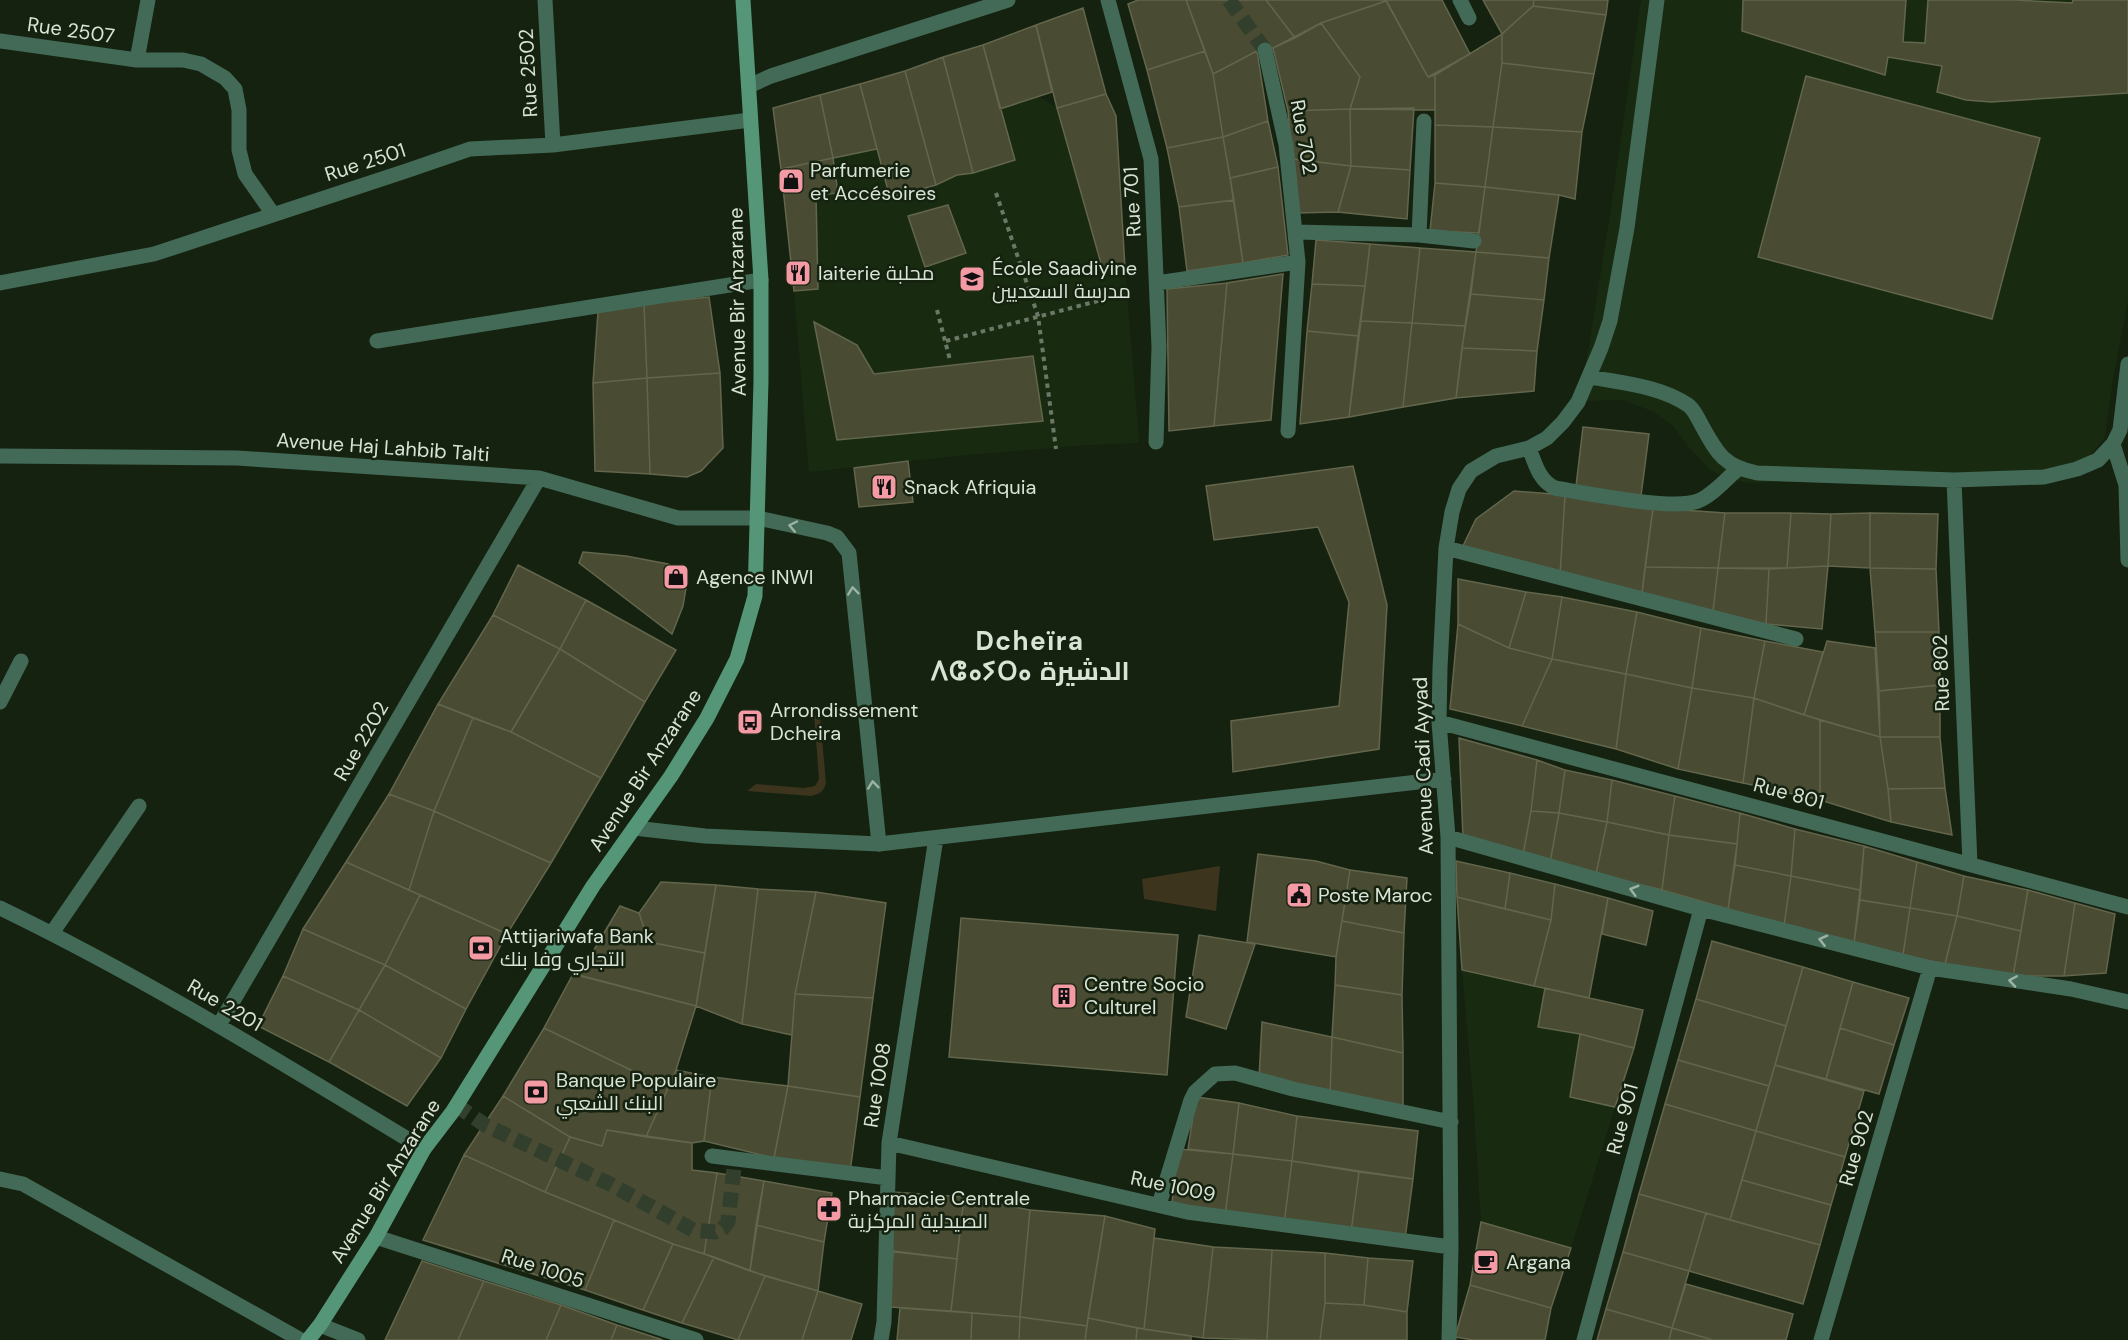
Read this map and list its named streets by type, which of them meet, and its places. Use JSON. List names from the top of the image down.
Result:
{
  "streets": {
    "street": [
      "Rue 2507",
      "Rue 2502",
      "Rue 702",
      "Rue 2501",
      "Rue 701",
      "Avenue Bir Anzarane",
      "Avenue Haj Lahbib Talti",
      "Rue 802",
      "Rue 2202",
      "Avenue Cadi Ayyad",
      "Rue 801",
      "Rue 2201",
      "Rue 1008",
      "Rue 901",
      "Rue 902",
      "Rue 1009",
      "Rue 1005"
    ]
  },
  "crossings": [
    ["Rue 2507", "Rue 2501"],
    ["Rue 2502", "Rue 2501"],
    ["Rue 2501", "Avenue Bir Anzarane"],
    ["Avenue Bir Anzarane", "Avenue Haj Lahbib Talti"],
    ["Avenue Bir Anzarane", "Rue 2201"],
    ["Avenue Bir Anzarane", "Rue 1005"],
    ["Avenue Haj Lahbib Talti", "Rue 2202"],
    ["Rue 802", "Rue 801"],
    ["Rue 2202", "Rue 2201"],
    ["Avenue Cadi Ayyad", "Rue 801"],
    ["Avenue Cadi Ayyad", "Rue 1009"],
    ["Rue 1008", "Rue 1009"]
  ],
  "districts": ["Dcheïra ⴷⵛⴰⵢⵔⴰ الدشيرة"],
  "places": {
    "shop": ["Parfumerie et Accésoires", "Agence INWI"],
    "restaurant": ["laiterie محلبة", "Snack Afriquia"],
    "school or university": ["École Saadiyine مدرسة السعديين"],
    "bus stop": ["Arrondissement Dcheira"],
    "public building": ["Poste Maroc"],
    "bank": ["Attijariwafa Bank التجاري وفا بنك", "Banque Populaire البنك الشعبي"],
    "building": ["Centre Socio Culturel"],
    "pharmacy": ["Pharmacie Centrale الصيدلية المركزية"],
    "cafe": ["Argana"]
  }
}
